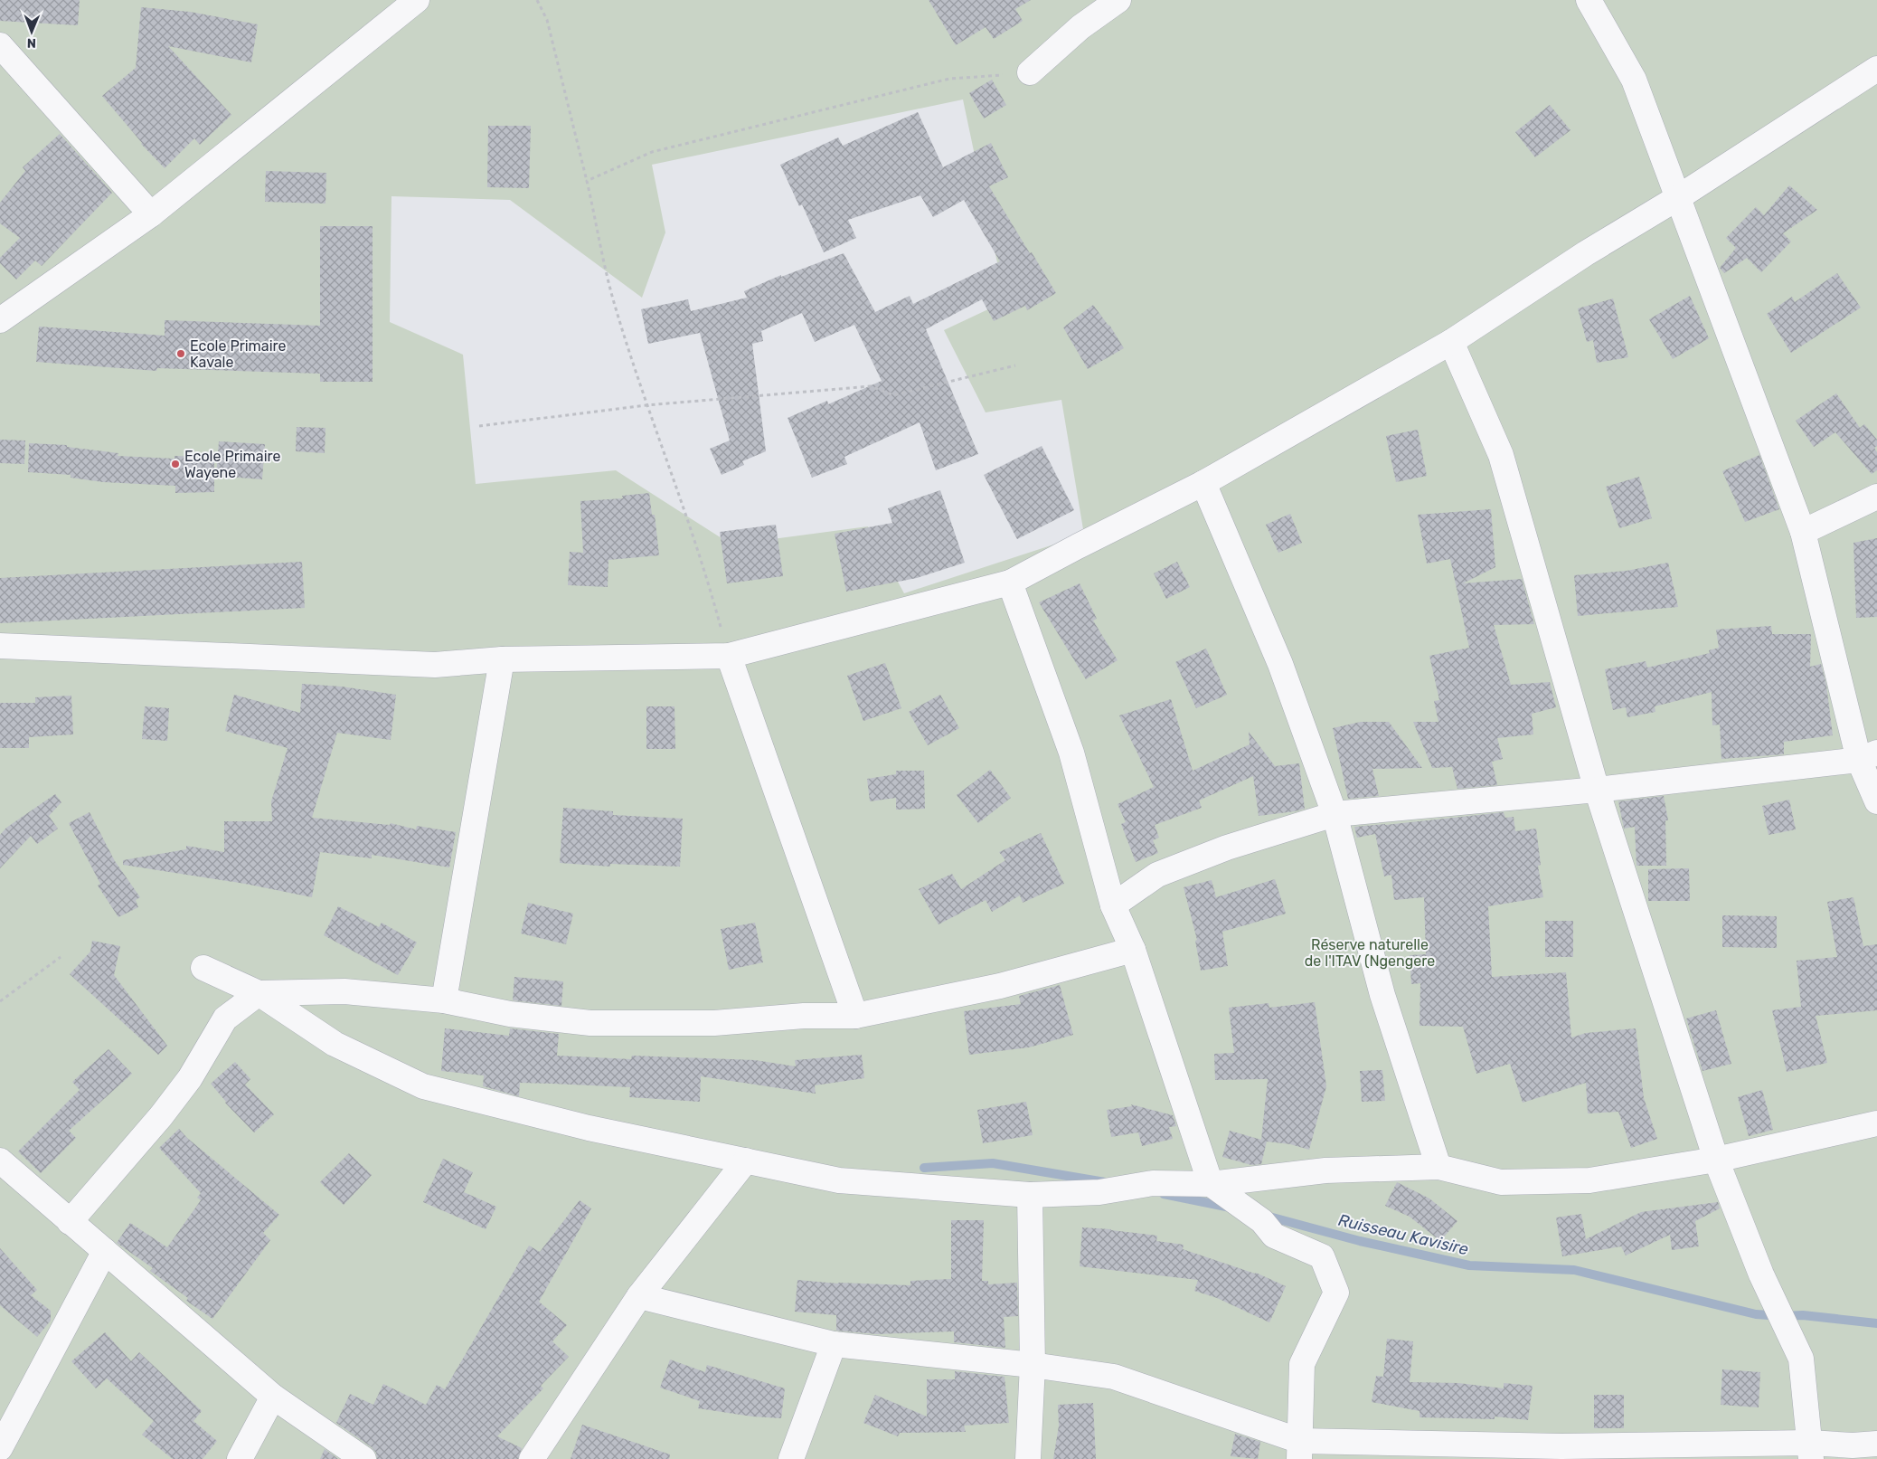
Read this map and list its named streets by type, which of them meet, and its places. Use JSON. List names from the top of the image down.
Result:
{
  "water": ["Ruisseau Kavisire"],
  "parks": ["Réserve naturelle de l'ITAV (Ngengere"],
  "places": ["Ecole Primaire Kavale", "Ecole Primaire Wayene"],
  "north": "bottom"
}
